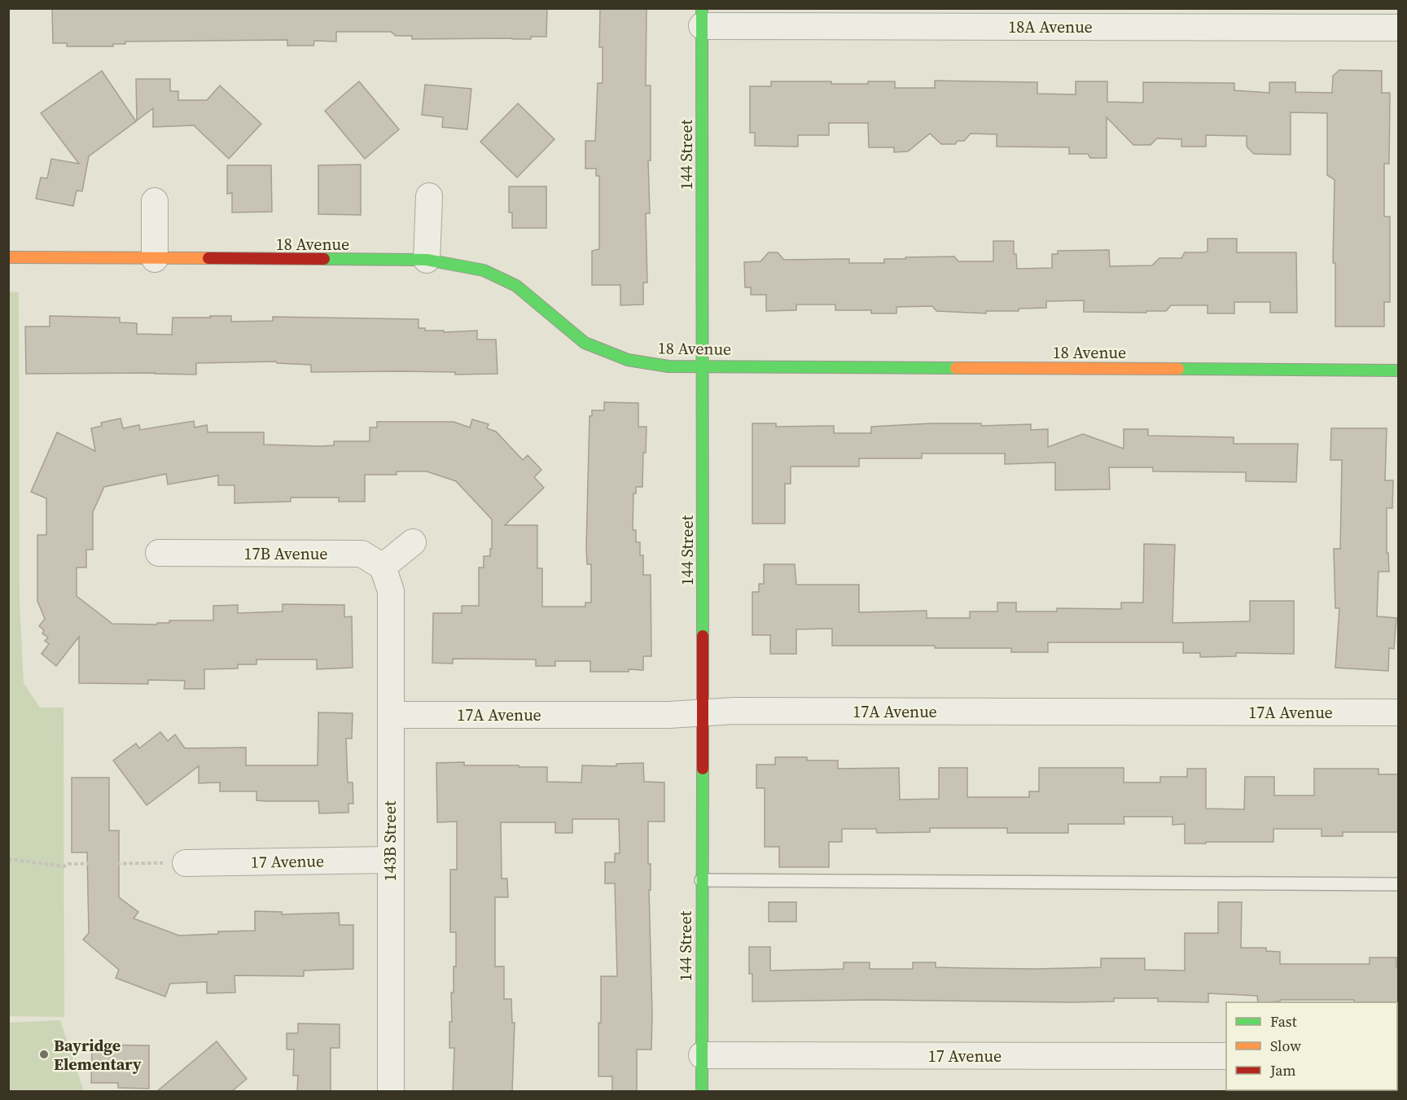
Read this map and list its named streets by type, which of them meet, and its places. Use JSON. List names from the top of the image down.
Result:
{
  "streets": {
    "street": [
      "18A Avenue",
      "144 Street",
      "18 Avenue",
      "17B Avenue",
      "17A Avenue",
      "143B Street",
      "17 Avenue"
    ]
  },
  "crossings": [
    ["18A Avenue", "144 Street"],
    ["144 Street", "18 Avenue"],
    ["144 Street", "17A Avenue"],
    ["144 Street", "17 Avenue"],
    ["17B Avenue", "143B Street"],
    ["17A Avenue", "143B Street"],
    ["143B Street", "17 Avenue"]
  ],
  "places": ["Bayridge Elementary"],
  "legend": ["Fast", "Slow", "Jam"]
}
